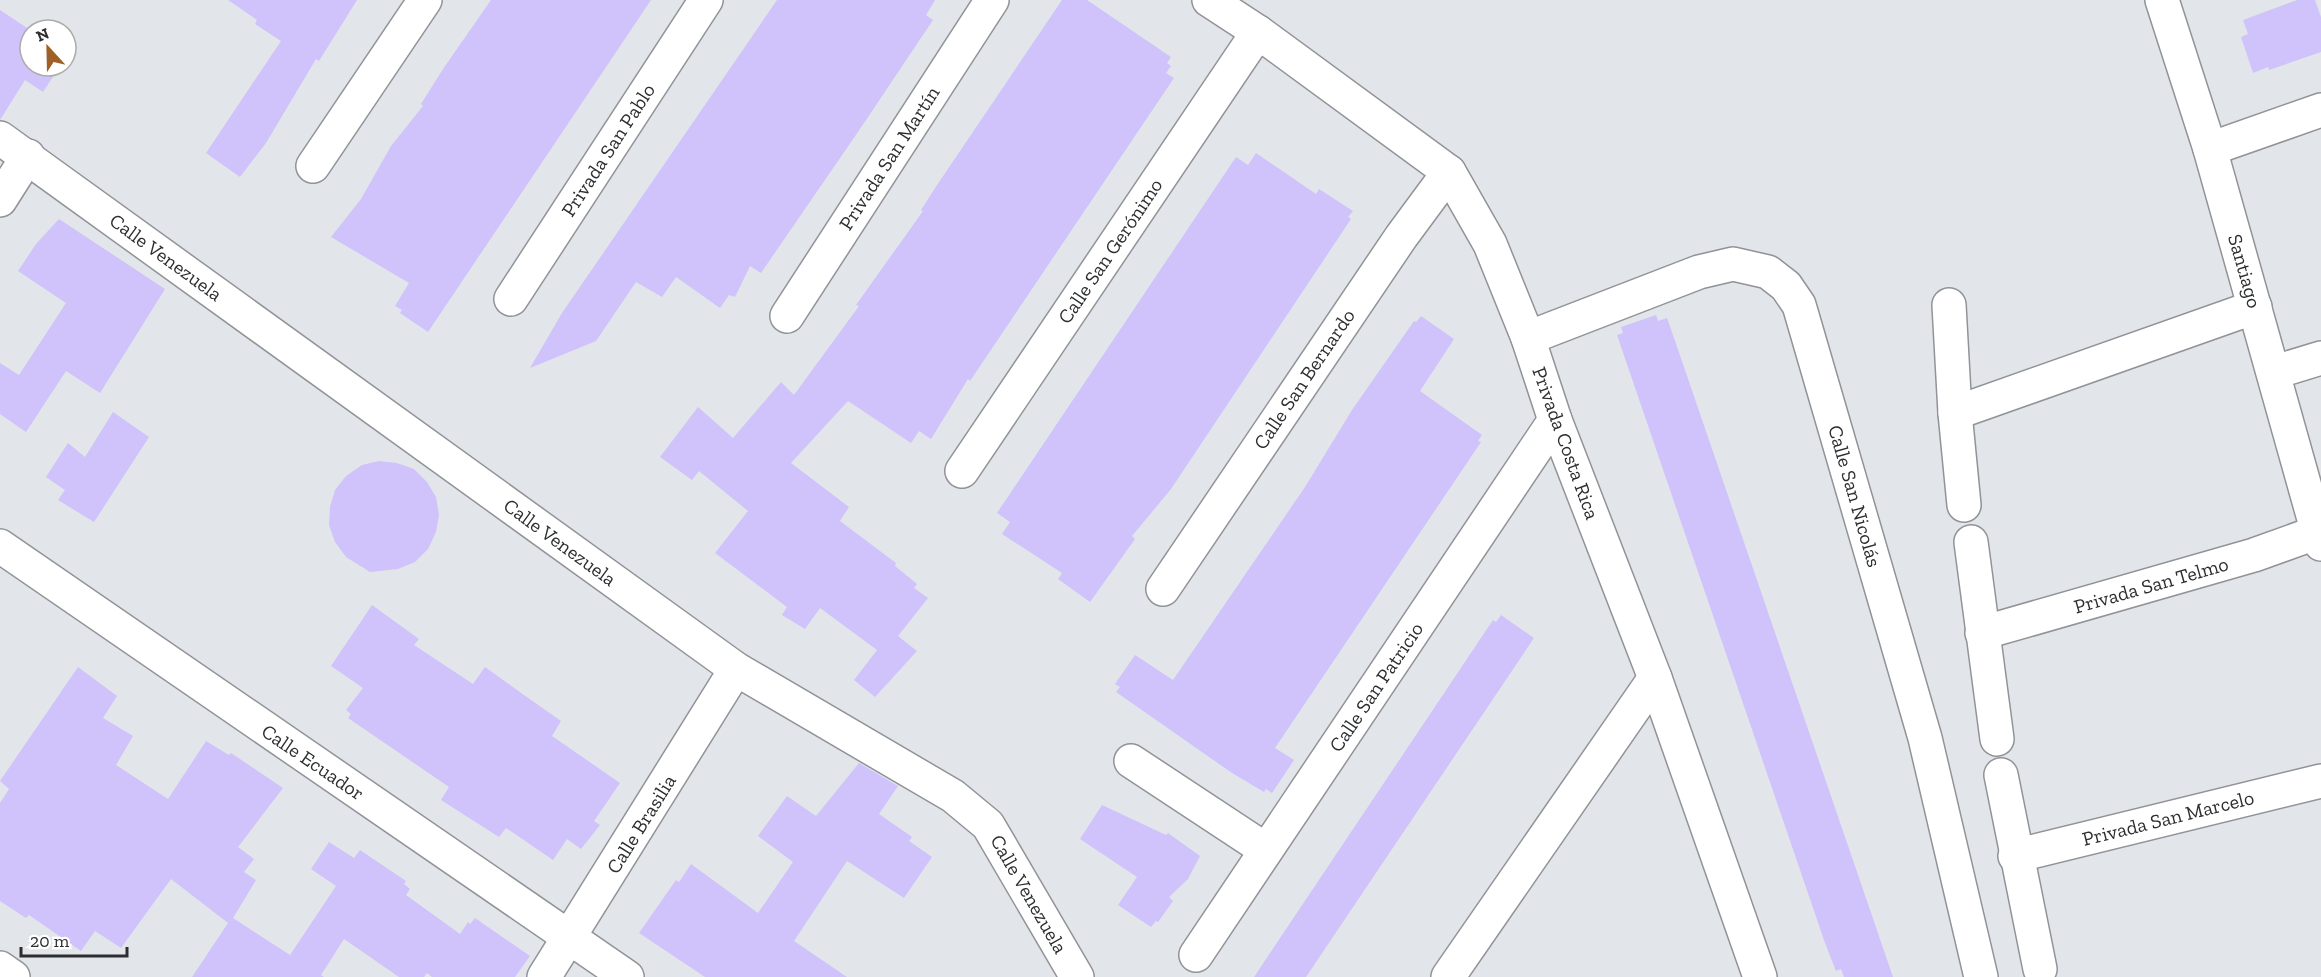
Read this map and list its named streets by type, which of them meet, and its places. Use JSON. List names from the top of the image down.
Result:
{
  "streets": {
    "street": [
      "Privada San Pablo",
      "Privada San Martín",
      "Calle San Gerónimo",
      "Calle Venezuela",
      "Santiago",
      "Calle San Bernardo",
      "Privada Costa Rica",
      "Calle San Nicolás",
      "Privada San Telmo",
      "Calle San Patricio",
      "Calle Ecuador",
      "Privada San Marcelo",
      "Calle Brasilia"
    ]
  },
  "crossings": [
    ["Calle San Gerónimo", "Privada Costa Rica"],
    ["Calle Venezuela", "Calle Brasilia"],
    ["Santiago", "Privada San Telmo"],
    ["Calle San Bernardo", "Privada Costa Rica"],
    ["Privada Costa Rica", "Calle San Nicolás"],
    ["Privada Costa Rica", "Calle San Patricio"],
    ["Calle Ecuador", "Calle Brasilia"]
  ],
  "scale_bar": "20 m",
  "north": "top"
}
